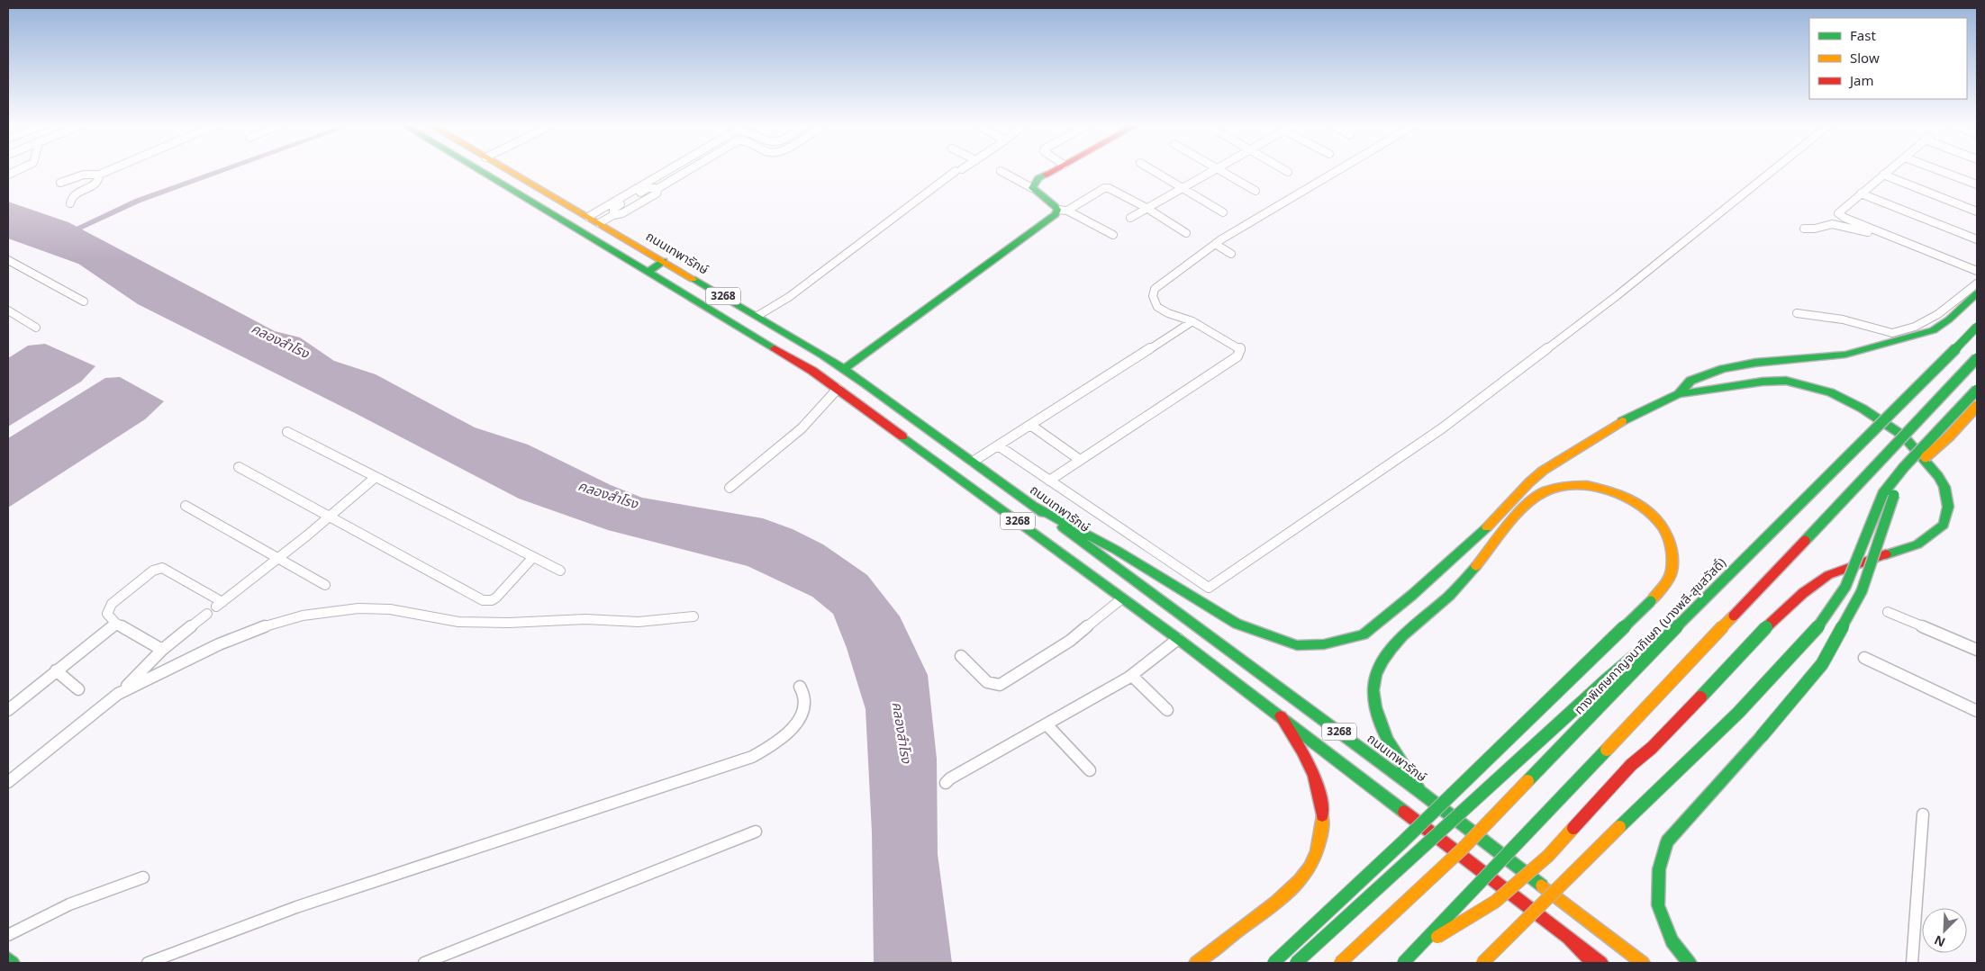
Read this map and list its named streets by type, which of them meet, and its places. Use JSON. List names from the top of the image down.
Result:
{
  "streets": {
    "main road": ["ถนนเทพารักษ์", "3268", "ทางพิเศษกาญจนาภิเษก (บางพลี-สุขสวัสดิ์)"]
  },
  "water": ["คลองสำโรง"],
  "legend": ["Fast", "Slow", "Jam"],
  "north": "bottom left"
}
